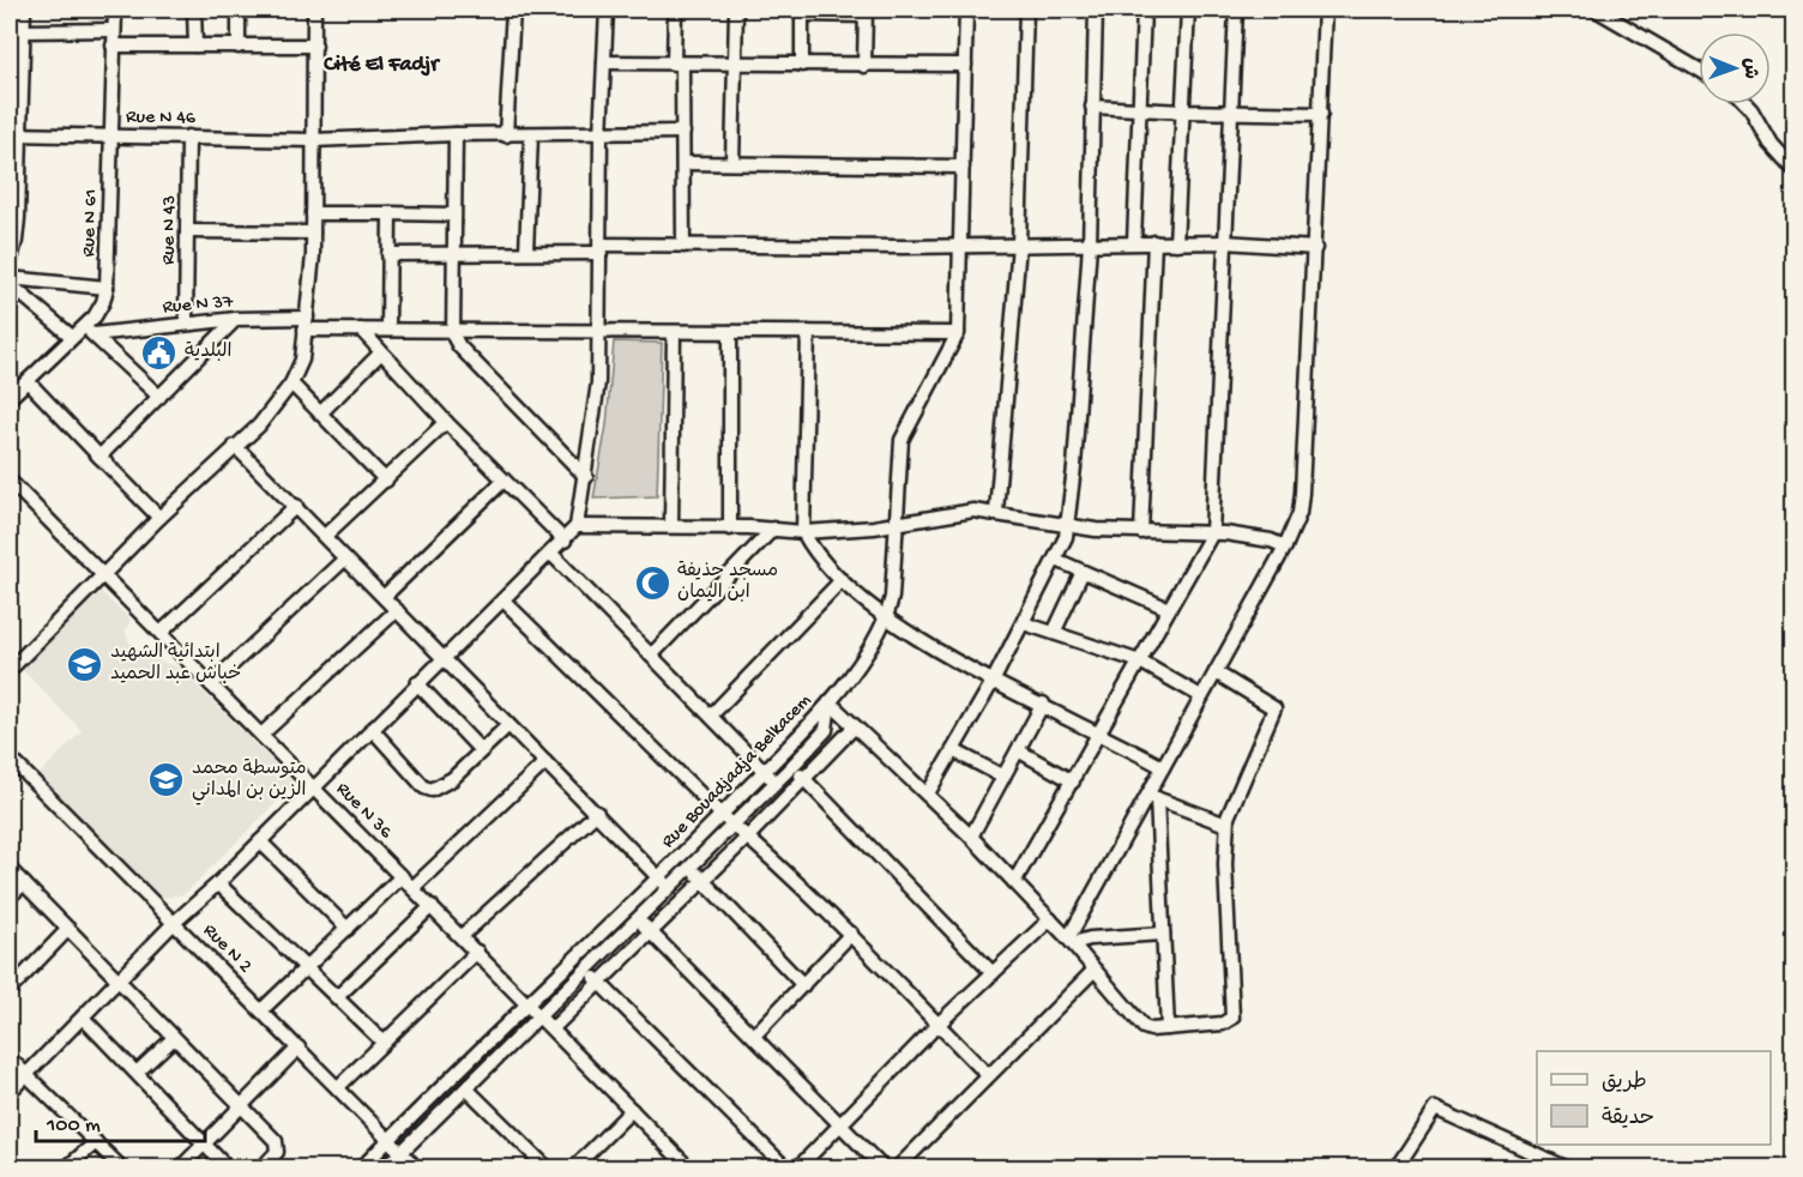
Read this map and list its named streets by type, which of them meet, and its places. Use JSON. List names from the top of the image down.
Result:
{
  "streets": {
    "street": [
      "Rue N 46",
      "Rue N 61",
      "Rue N 43",
      "Rue N 37",
      "Rue Bouadjadja Belkacem",
      "Rue N 36",
      "Rue N 2"
    ]
  },
  "crossings": [
    ["Rue N 46", "Rue N 61"],
    ["Rue N 46", "Rue N 43"],
    ["Rue N 61", "Rue N 37"],
    ["Rue N 43", "Rue N 37"],
    ["Rue Bouadjadja Belkacem", "Rue N 36"],
    ["Rue Bouadjadja Belkacem", "Rue N 2"]
  ],
  "districts": ["Cité El Fadjr"],
  "places": {
    "public building": ["البلدية"],
    "mosque": ["مسجد حذيفة ابن اليمان"],
    "school or university": ["ابتدائية الشهيد خباش عبد الحميد", "متوسطة محمد الزين بن المداني"]
  },
  "legend": ["طريق", "حديقة"],
  "scale_bar": "100 m",
  "north": "right"
}
